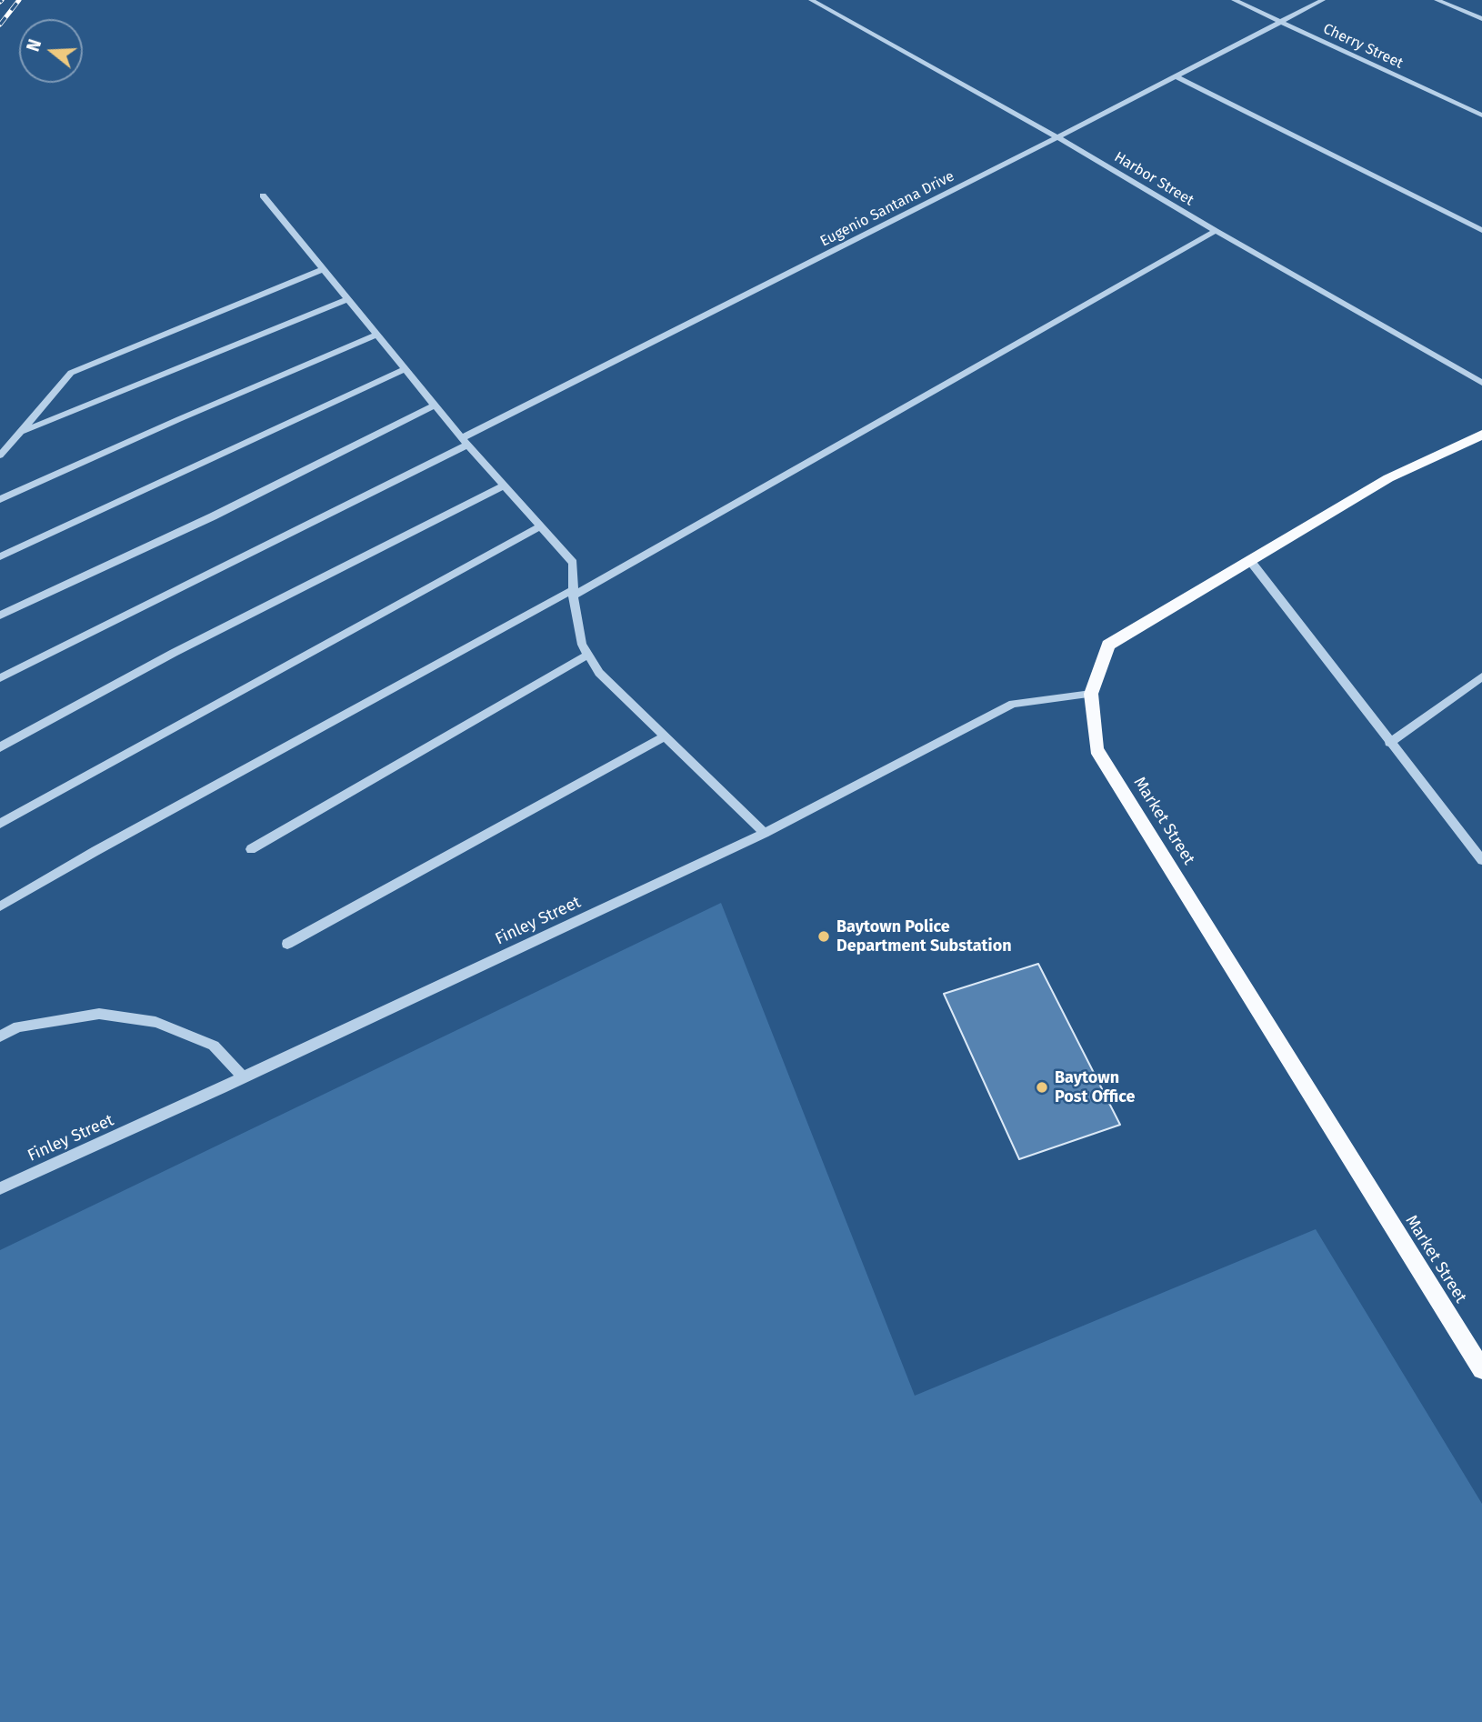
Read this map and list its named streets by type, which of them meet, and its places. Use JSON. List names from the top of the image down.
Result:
{
  "streets": {
    "main road": ["Market Street"],
    "street": [
      "Cherry Street",
      "Harbor Street",
      "Eugenio Santana Drive",
      "Finley Street"
    ]
  },
  "crossings": [
    ["Cherry Street", "Eugenio Santana Drive"],
    ["Harbor Street", "Eugenio Santana Drive"],
    ["Market Street", "Finley Street"]
  ],
  "places": ["Baytown Police Department Substation", "Baytown Post Office"],
  "north": "left"
}
